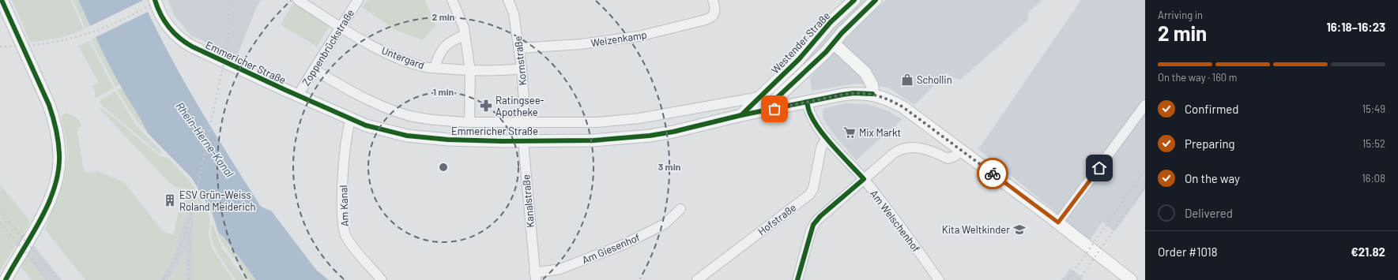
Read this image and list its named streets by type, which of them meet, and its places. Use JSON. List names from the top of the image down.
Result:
{
  "streets": {
    "main road": ["Westender Straße", "Emmericher Straße"],
    "street": [
      "Weizenkamp",
      "Zoppenbrückstraße",
      "Untergard",
      "Kornstraße",
      "Kanalstraße",
      "Am Kanal",
      "Hofstraße",
      "Am Welschenhof",
      "Am Giesenhof"
    ]
  },
  "crossings": [
    ["Weizenkamp", "Kornstraße"],
    ["Westender Straße", "Emmericher Straße"],
    ["Zoppenbrückstraße", "Untergard"],
    ["Zoppenbrückstraße", "Emmericher Straße"],
    ["Untergard", "Kornstraße"],
    ["Kornstraße", "Emmericher Straße"],
    ["Kornstraße", "Kanalstraße"],
    ["Emmericher Straße", "Kanalstraße"],
    ["Emmericher Straße", "Am Kanal"],
    ["Emmericher Straße", "Am Welschenhof"],
    ["Kanalstraße", "Am Giesenhof"],
    ["Hofstraße", "Am Welschenhof"]
  ],
  "water": ["Rhein-Herne-Kanal"],
  "places": {
    "shop": ["Schollin"],
    "pharmacy": ["Ratingsee- Apotheke"],
    "supermarket": ["Mix Markt"],
    "building": ["ESV Grün-Weiss Roland Meiderich"],
    "school or university": ["Kita Weltkinder"]
  },
  "page": {
    "heading": ["2 min", "Arriving in", "16:18–16:23"],
    "panel": ["Order #1018", "€21.82"],
    "bar": "On the way · 160 m",
    "list": [
      ["Confirmed", "15:49"],
      ["Preparing", "15:52"],
      ["On the way", "16:08"],
      "Delivered"
    ]
  },
  "rings": ["2 min", "1 min", "3 min"]
}
